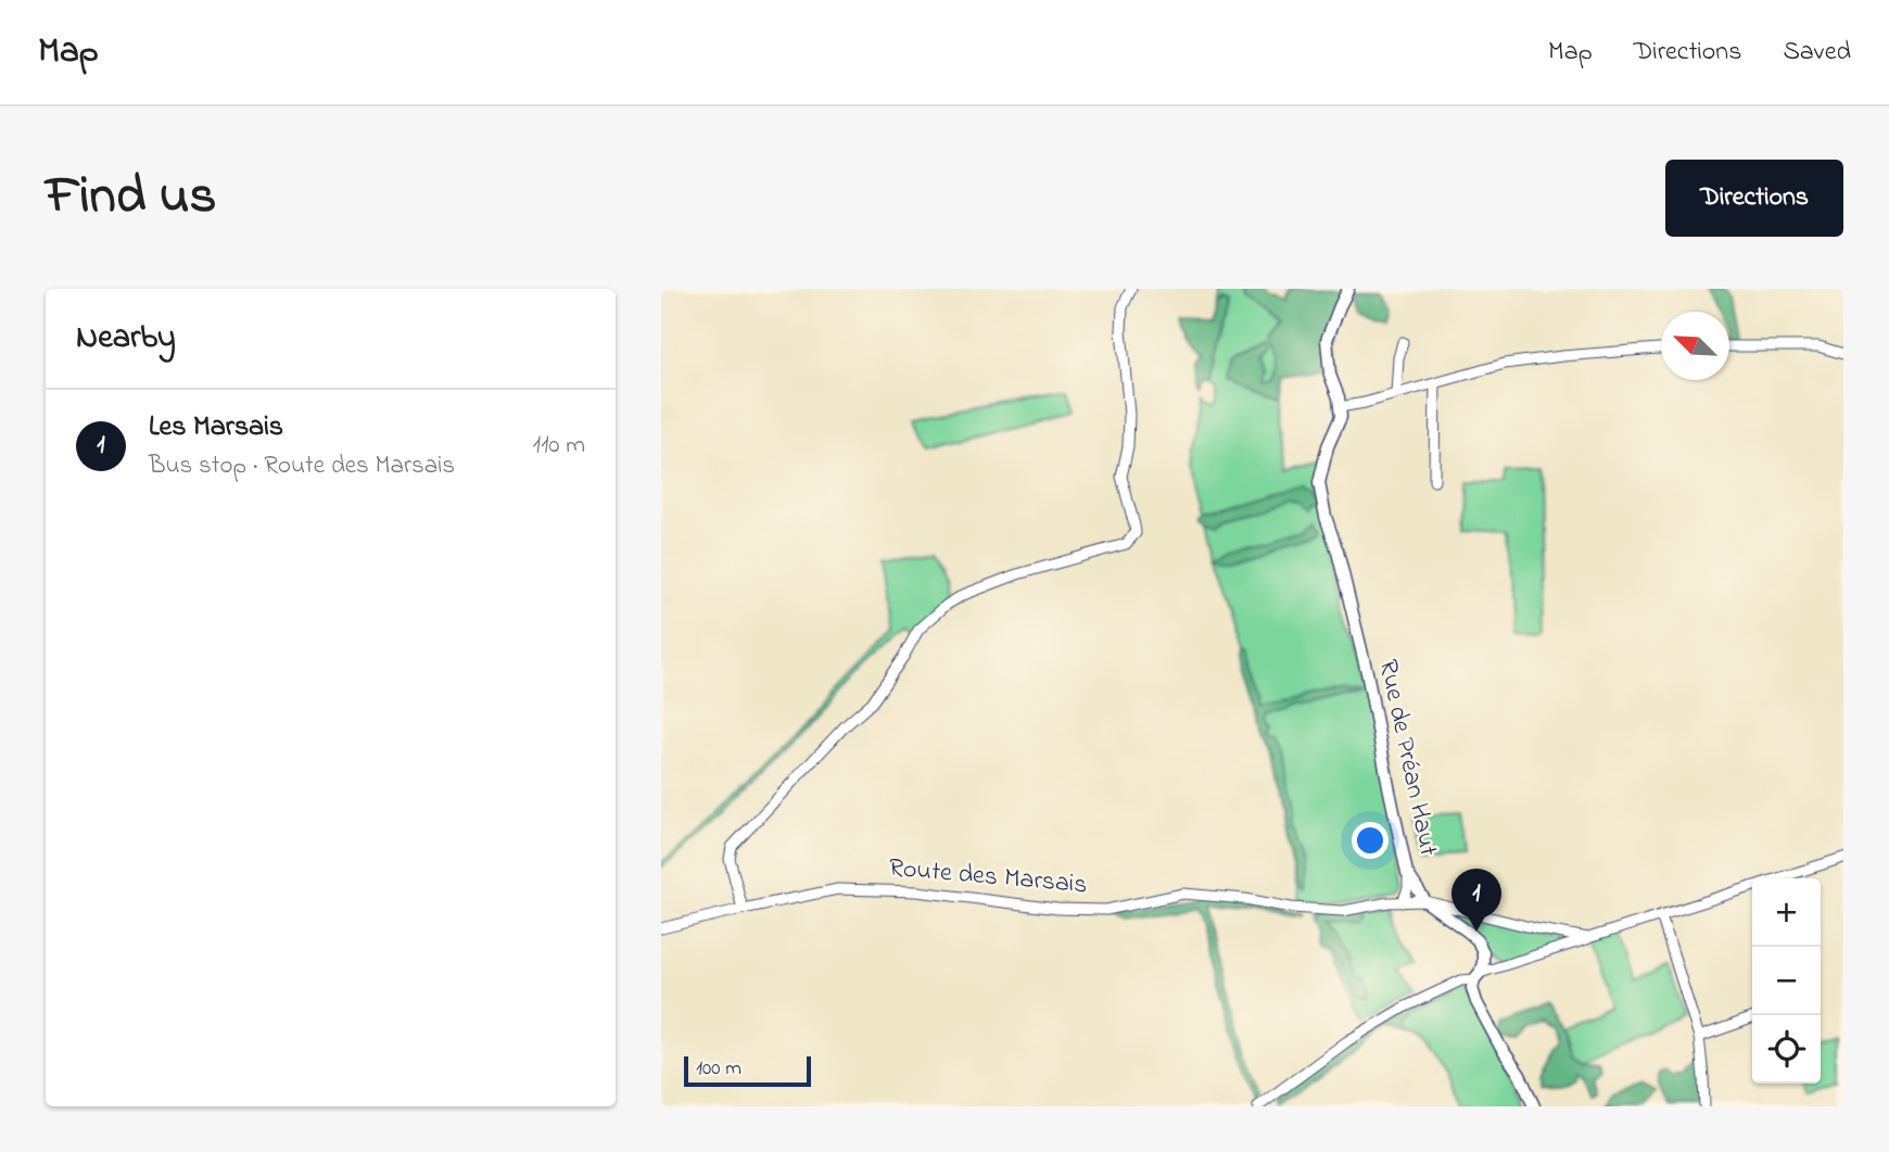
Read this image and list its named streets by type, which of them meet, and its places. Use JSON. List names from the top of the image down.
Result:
{
  "streets": {
    "street": ["Rue de Préan Haut", "Route des Marsais"]
  },
  "crossings": [
    ["Rue de Préan Haut", "Route des Marsais"]
  ],
  "scale_bar": "100 m",
  "north": "top left",
  "page": {
    "header": "Map",
    "nav": ["Map", "Directions", "Saved"],
    "title": "Find us",
    "buttons": "Directions",
    "heading": "Nearby",
    "list": [
      {
        "mark": "1",
        "name": "Les Marsais",
        "note": "Bus stop · Route des Marsais",
        "value": "110 m"
      }
    ],
    "pins": "1",
    "map_buttons": ["+", "−"],
    "scale": "100 m"
  }
}
